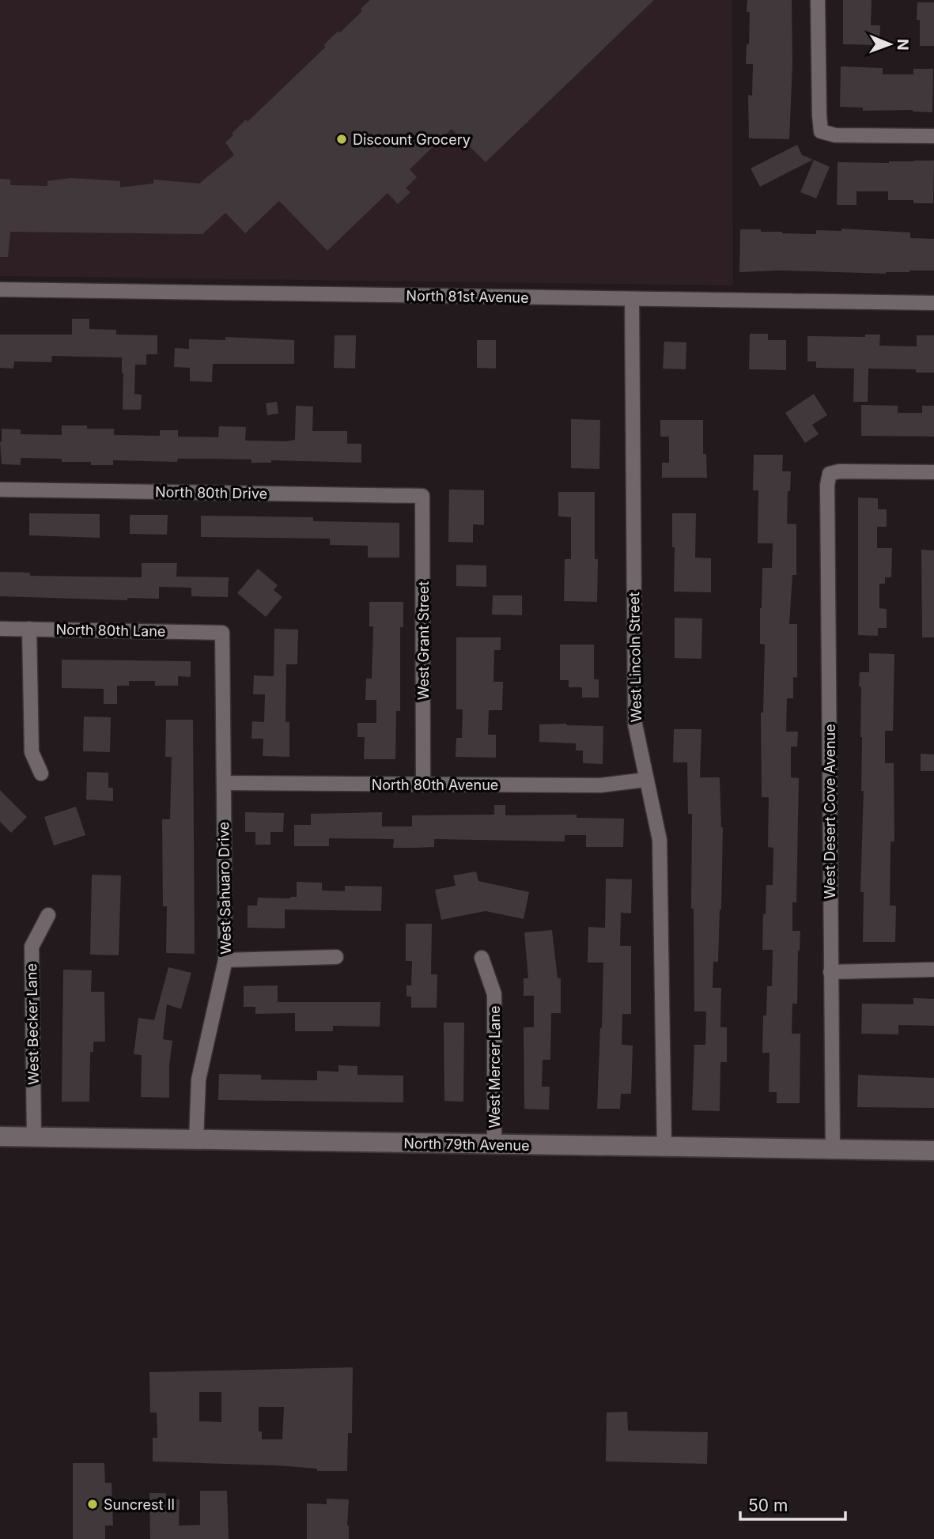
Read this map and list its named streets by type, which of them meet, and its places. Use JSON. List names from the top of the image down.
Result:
{
  "streets": {
    "street": [
      "North 81st Avenue",
      "North 80th Drive",
      "North 80th Lane",
      "West Grant Street",
      "West Lincoln Street",
      "North 80th Avenue",
      "West Desert Cove Avenue",
      "West Sahuaro Drive",
      "West Becker Lane",
      "West Mercer Lane",
      "North 79th Avenue"
    ]
  },
  "crossings": [
    ["North 81st Avenue", "West Lincoln Street"],
    ["North 80th Drive", "West Grant Street"],
    ["North 80th Lane", "West Sahuaro Drive"],
    ["West Grant Street", "North 80th Avenue"],
    ["West Lincoln Street", "North 80th Avenue"],
    ["West Lincoln Street", "North 79th Avenue"],
    ["North 80th Avenue", "West Sahuaro Drive"],
    ["West Desert Cove Avenue", "North 79th Avenue"],
    ["West Sahuaro Drive", "North 79th Avenue"],
    ["West Becker Lane", "North 79th Avenue"],
    ["West Mercer Lane", "North 79th Avenue"]
  ],
  "places": ["Discount Grocery", "Suncrest II"],
  "scale_bar": "50 m",
  "north": "right"
}
